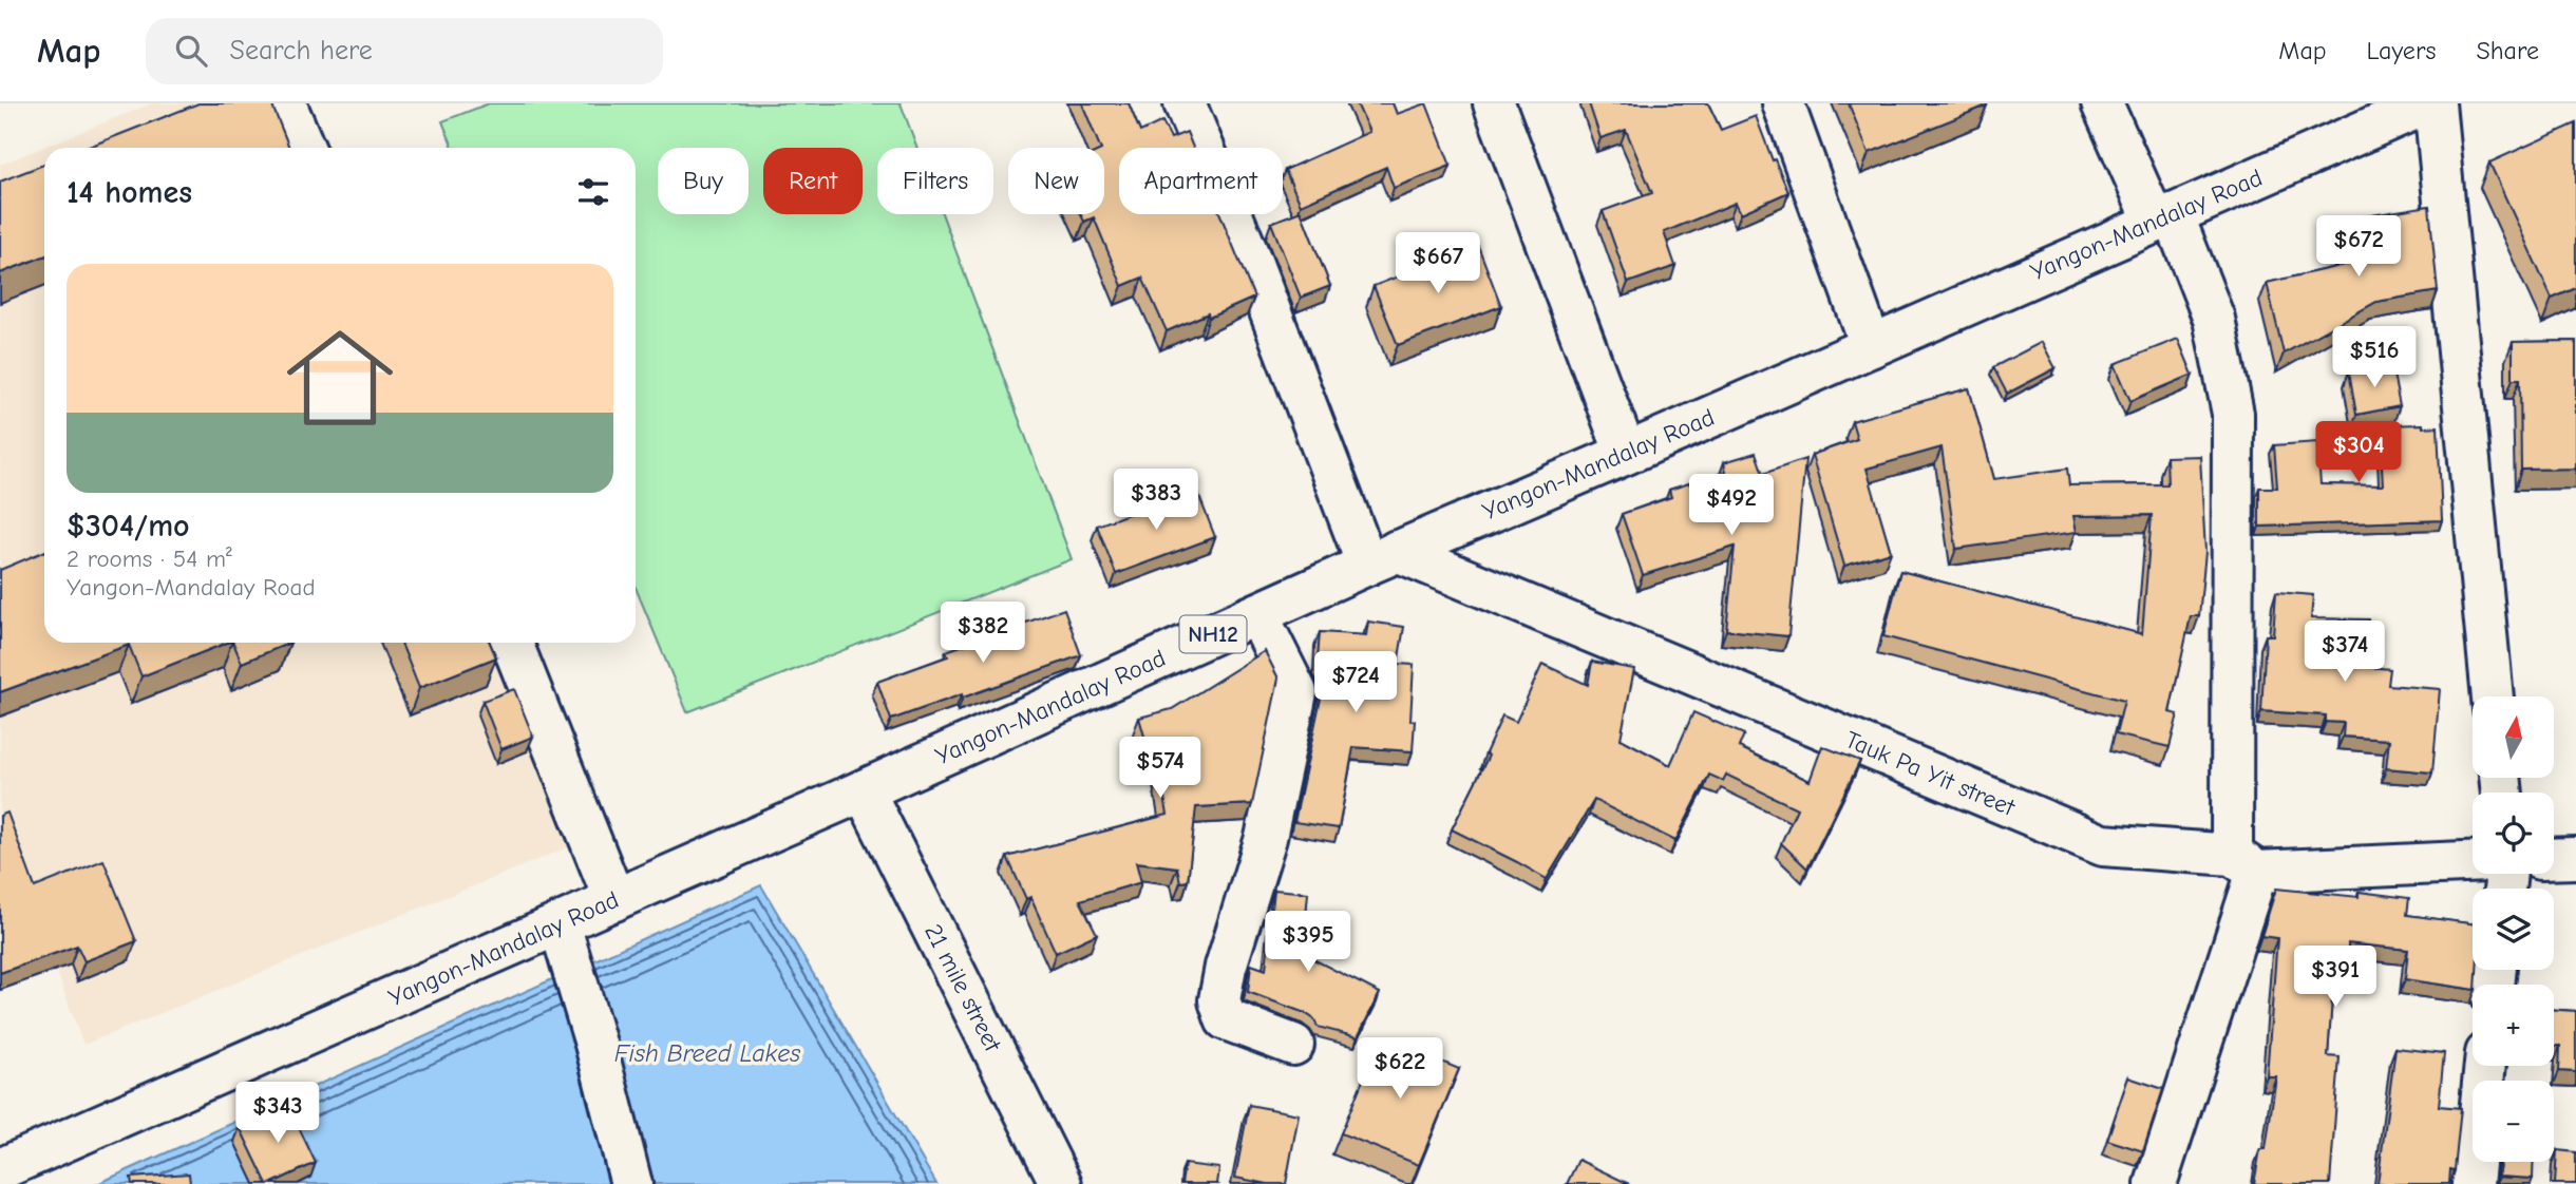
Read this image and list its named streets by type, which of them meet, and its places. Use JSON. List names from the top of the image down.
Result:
{
  "streets": {
    "main road": [
      "Yangon-Mandalay Road",
      "NH12",
      "Tauk Pa Yit street",
      "21 mile street"
    ]
  },
  "crossings": [
    ["Yangon-Mandalay Road", "Tauk Pa Yit street"],
    ["Yangon-Mandalay Road", "21 mile street"]
  ],
  "water": ["Fish Breed Lakes"],
  "north": "top",
  "page": {
    "header": "Map",
    "search": "Search here",
    "nav": ["Map", "Layers", "Share"],
    "chip": [
      "Buy",
      "Rent",
      "Filters",
      "New",
      "Apartment"
    ],
    "heading": "14 homes",
    "price": [
      "$672",
      "$667",
      "$516",
      "$304",
      "$383",
      "$492",
      "$382",
      "$374",
      "$724",
      "$574",
      "$395",
      "$391",
      "$622",
      "$343"
    ],
    "list": [
      {
        "name": "$304/mo",
        "note": "2 rooms · 54 m² · Yangon-Mandalay Road"
      }
    ],
    "map_buttons": ["+", "−"]
  }
}
